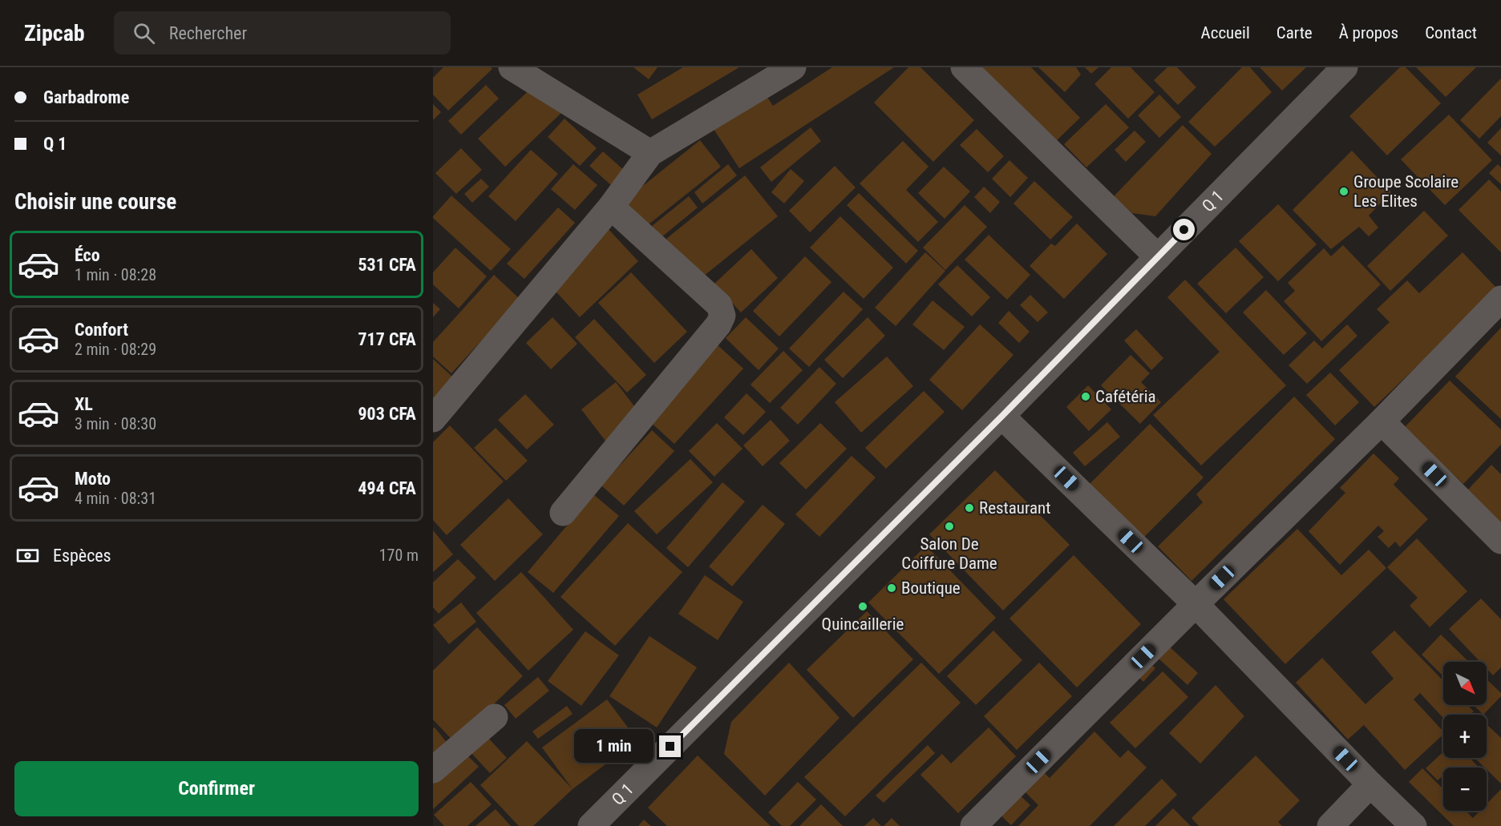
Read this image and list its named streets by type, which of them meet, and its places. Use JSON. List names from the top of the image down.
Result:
{
  "streets": {
    "street": ["Q 1"]
  },
  "places": [
    "Groupe Scolaire Les Elites",
    "Cafétéria",
    "Restaurant",
    "Salon De Coiffure Dame",
    "Boutique",
    "Quincaillerie"
  ],
  "north": "bottom right",
  "page": {
    "header": "Zipcab",
    "search": "Rechercher",
    "nav": [
      "Accueil",
      "Carte",
      "À propos",
      "Contact"
    ],
    "banner": ["Garbadrome", "Q 1"],
    "heading": "Choisir une course",
    "list": [
      {
        "name": "Éco",
        "note": "1 min · 08:28",
        "value": "531 CFA"
      },
      {
        "name": "Confort",
        "note": "2 min · 08:29",
        "value": "717 CFA"
      },
      {
        "name": "XL",
        "note": "3 min · 08:30",
        "value": "903 CFA"
      },
      {
        "name": "Moto",
        "note": "4 min · 08:31",
        "value": "494 CFA"
      }
    ],
    "pay": ["Espèces", "170 m"],
    "map_buttons": ["+", "−"],
    "bubble": "1 min",
    "buttons": "Confirmer"
  }
}
